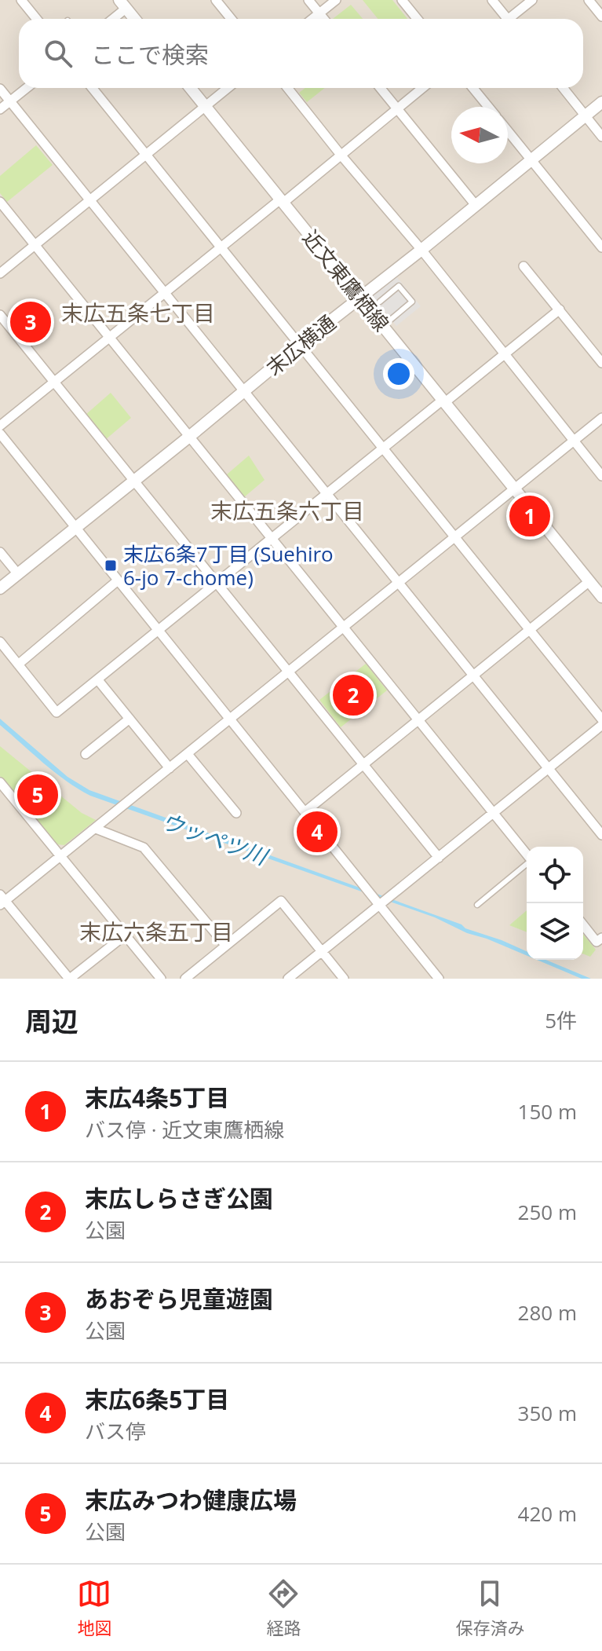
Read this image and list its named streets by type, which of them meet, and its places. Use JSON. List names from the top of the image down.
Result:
{
  "streets": {
    "street": ["近文東鷹栖線", "末広横通"]
  },
  "crossings": [
    ["近文東鷹栖線", "末広横通"]
  ],
  "districts": ["末広五条七丁目", "末広五条六丁目", "末広六条五丁目"],
  "water": ["ウッペツ川"],
  "places": {
    "transit": ["末広6条7丁目 (Suehiro 6-jo 7-chome)"]
  },
  "north": "left",
  "page": {
    "search": "ここで検索",
    "pins": [
      "3",
      "1",
      "2",
      "5",
      "4"
    ],
    "heading": ["周辺", "5件"],
    "list": [
      {
        "mark": "1",
        "name": "末広4条5丁目",
        "note": "バス停 · 近文東鷹栖線",
        "value": "150 m"
      },
      {
        "mark": "2",
        "name": "末広しらさぎ公園",
        "note": "公園",
        "value": "250 m"
      },
      {
        "mark": "3",
        "name": "あおぞら児童遊園",
        "note": "公園",
        "value": "280 m"
      },
      {
        "mark": "4",
        "name": "末広6条5丁目",
        "note": "バス停",
        "value": "350 m"
      },
      {
        "mark": "5",
        "name": "末広みつわ健康広場",
        "note": "公園",
        "value": "420 m"
      }
    ],
    "nav": ["地図", "経路", "保存済み"]
  }
}
